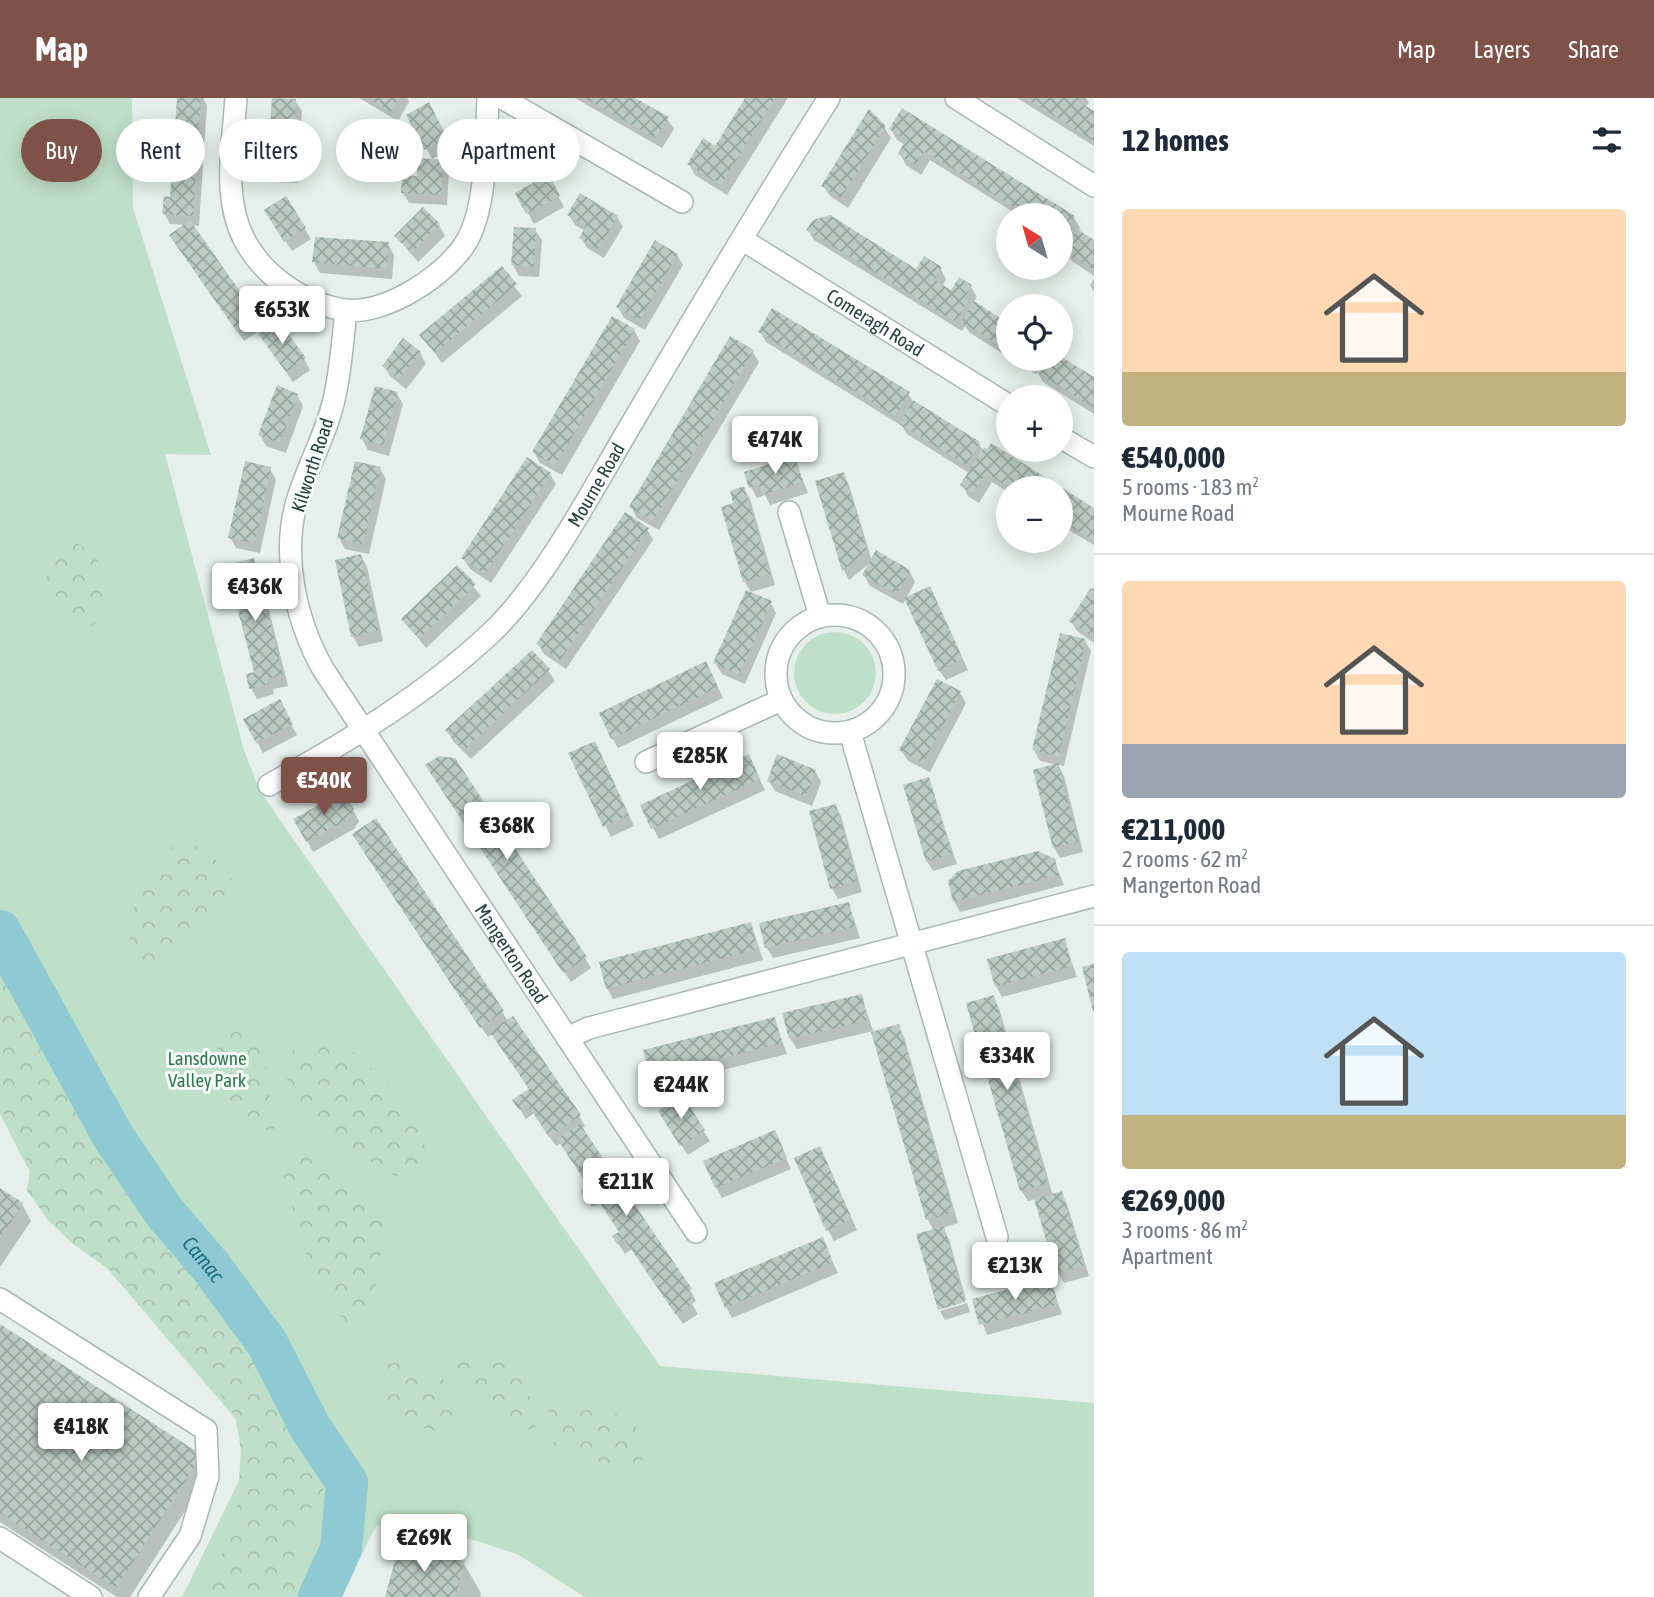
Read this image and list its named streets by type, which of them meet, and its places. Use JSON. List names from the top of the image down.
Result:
{
  "streets": {
    "street": [
      "Comeragh Road",
      "Kilworth Road",
      "Mourne Road",
      "Mangerton Road"
    ]
  },
  "crossings": [
    ["Comeragh Road", "Mourne Road"],
    ["Kilworth Road", "Mourne Road"],
    ["Kilworth Road", "Mangerton Road"],
    ["Mourne Road", "Mangerton Road"]
  ],
  "water": ["Camac"],
  "parks": ["Lansdowne Valley Park"],
  "north": "top left",
  "page": {
    "header": "Map",
    "nav": ["Map", "Layers", "Share"],
    "heading": "12 homes",
    "chip": [
      "Buy",
      "Rent",
      "Filters",
      "New",
      "Apartment"
    ],
    "list": [
      {
        "name": "€540,000",
        "note": "5 rooms · 183 m² · Mourne Road"
      },
      {
        "name": "€211,000",
        "note": "2 rooms · 62 m² · Mangerton Road"
      },
      {
        "name": "€269,000",
        "note": "3 rooms · 86 m² · Apartment"
      }
    ],
    "map_buttons": ["+", "−"],
    "price": [
      "€653K",
      "€474K",
      "€436K",
      "€285K",
      "€540K",
      "€368K",
      "€334K",
      "€244K",
      "€211K",
      "€213K",
      "€418K",
      "€269K"
    ]
  }
}
